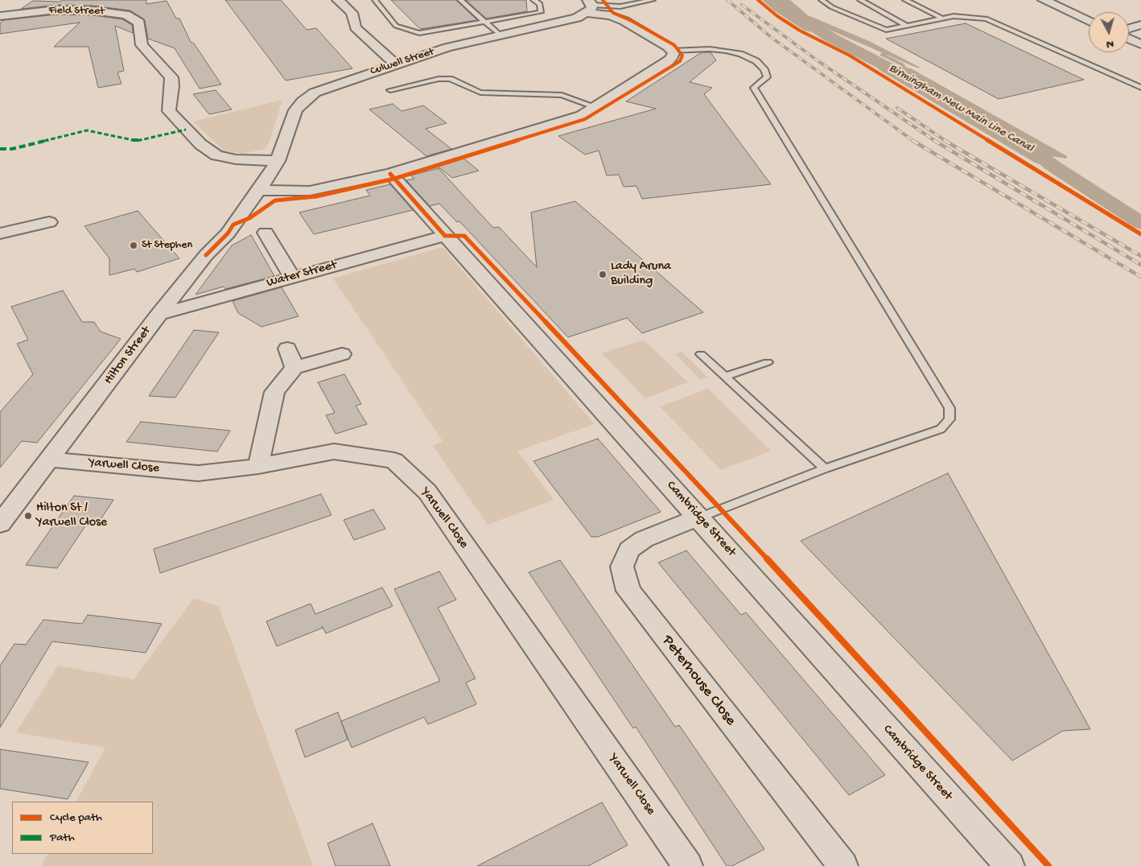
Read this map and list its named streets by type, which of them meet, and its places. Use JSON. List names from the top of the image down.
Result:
{
  "streets": {
    "street": [
      "Field Street",
      "Culwell Street",
      "Water Street",
      "Hilton Street",
      "Yarwell Close",
      "Cambridge Street",
      "Peterhouse Close"
    ]
  },
  "crossings": [
    ["Field Street", "Culwell Street"],
    ["Culwell Street", "Hilton Street"],
    ["Water Street", "Hilton Street"],
    ["Water Street", "Cambridge Street"],
    ["Hilton Street", "Yarwell Close"],
    ["Cambridge Street", "Peterhouse Close"]
  ],
  "water": ["Birmingham New Main Line Canal"],
  "places": ["St Stephen", "Lady Aruna Building", "Hilton St / Yarwell Close"],
  "legend": ["Cycle path", "Path"],
  "north": "bottom"
}
